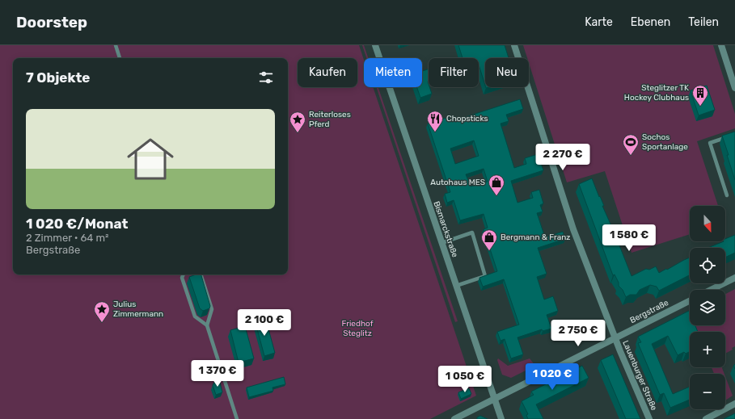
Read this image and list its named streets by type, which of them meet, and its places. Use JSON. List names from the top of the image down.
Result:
{
  "streets": {
    "street": ["Bismarckstraße", "Bergstraße", "Lauenburger Straße"]
  },
  "crossings": [
    ["Bismarckstraße", "Bergstraße"],
    ["Bergstraße", "Lauenburger Straße"]
  ],
  "parks": ["Friedhof Steglitz"],
  "places": {
    "building": ["Steglitzer TK Hockey Clubhaus"],
    "restaurant": ["Chopsticks"],
    "place": ["Reiterloses Pferd", "Julius Zimmermann"],
    "sports": ["Sochos Sportanlage"],
    "shop": ["Autohaus MES", "Bergmann & Franz"]
  },
  "north": "bottom",
  "page": {
    "header": "Doorstep",
    "nav": ["Karte", "Ebenen", "Teilen"],
    "chip": [
      "Kaufen",
      "Mieten",
      "Filter",
      "Neu"
    ],
    "heading": "7 Objekte",
    "list": [
      {
        "name": "1 020 €/Monat",
        "note": "2 Zimmer · 64 m² · Bergstraße"
      }
    ],
    "price": [
      "2 270 €",
      "1 580 €",
      "2 100 €",
      "2 750 €",
      "1 370 €",
      "1 020 €",
      "1 050 €"
    ],
    "map_buttons": ["+", "−"]
  }
}
